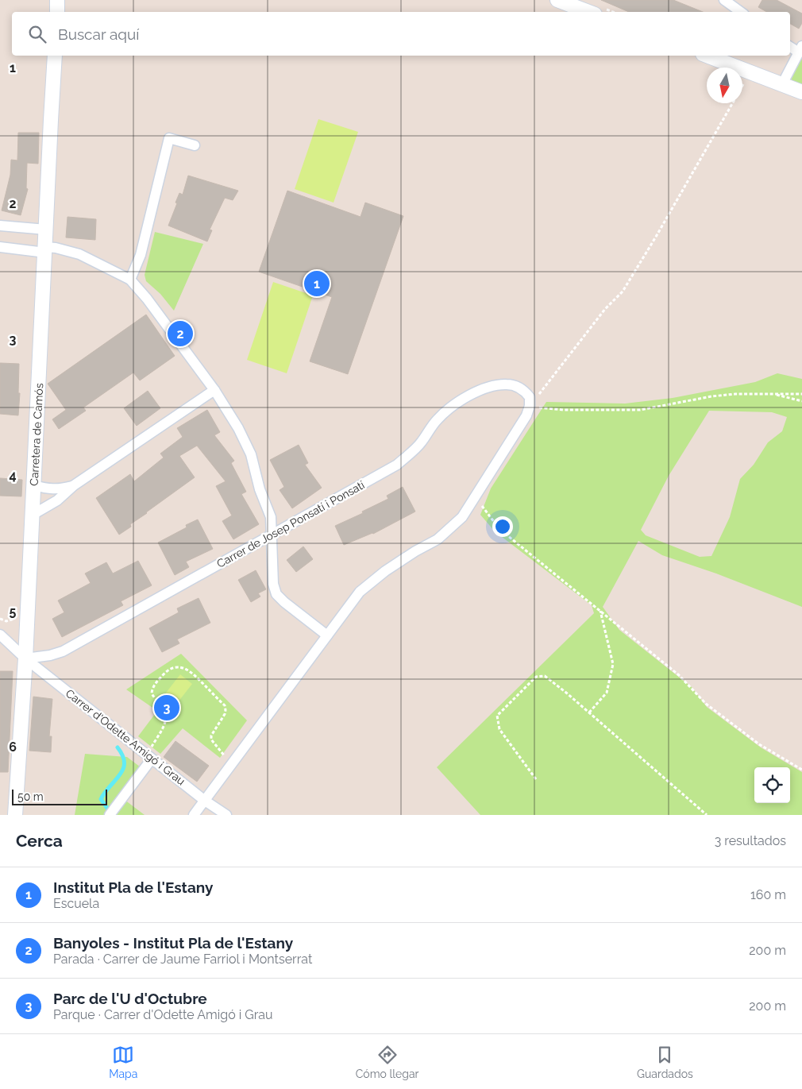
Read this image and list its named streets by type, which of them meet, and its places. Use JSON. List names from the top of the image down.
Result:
{
  "streets": {
    "street": ["Carretera de Camós", "Carrer de Josep Ponsatí i Ponsatí", "Carrer d'Odette Amigó i Grau"]
  },
  "crossings": [
    ["Carretera de Camós", "Carrer de Josep Ponsatí i Ponsatí"],
    ["Carretera de Camós", "Carrer d'Odette Amigó i Grau"],
    ["Carrer de Josep Ponsatí i Ponsatí", "Carrer d'Odette Amigó i Grau"]
  ],
  "scale_bar": "50 m",
  "north": "bottom",
  "page": {
    "search": "Buscar aquí",
    "pins": ["1", "2", "3"],
    "scale": "50 m",
    "heading": ["Cerca", "3 resultados"],
    "list": [
      {
        "mark": "1",
        "name": "Institut Pla de l'Estany",
        "note": "Escuela",
        "value": "160 m"
      },
      {
        "mark": "2",
        "name": "Banyoles - Institut Pla de l'Estany",
        "note": "Parada · Carrer de Jaume Farriol i Montserrat",
        "value": "200 m"
      },
      {
        "mark": "3",
        "name": "Parc de l'U d'Octubre",
        "note": "Parque · Carrer d'Odette Amigó i Grau",
        "value": "200 m"
      }
    ],
    "nav": ["Mapa", "Cómo llegar", "Guardados"]
  },
  "grid": {
    "rows": [
      "1",
      "2",
      "3",
      "4",
      "5",
      "6"
    ]
  }
}
